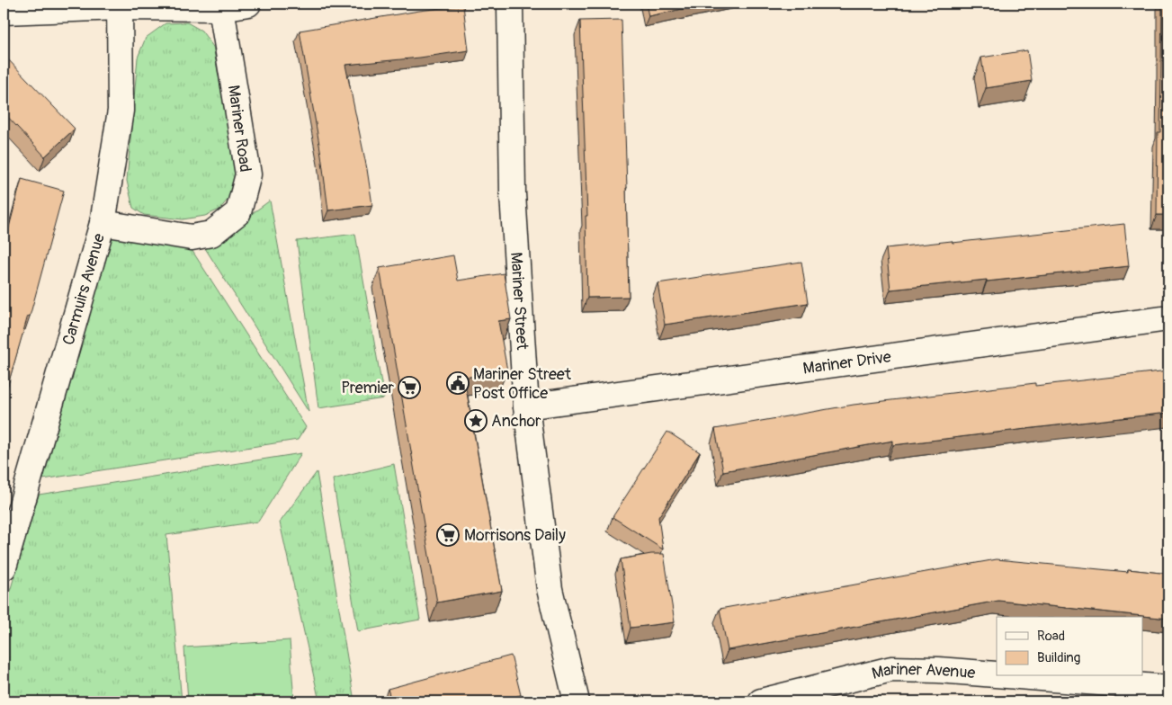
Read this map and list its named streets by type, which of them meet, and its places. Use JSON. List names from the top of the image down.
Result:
{
  "streets": {
    "street": [
      "Mariner Road",
      "Carmuirs Avenue",
      "Mariner Street",
      "Mariner Drive",
      "Mariner Avenue"
    ]
  },
  "crossings": [
    ["Mariner Road", "Carmuirs Avenue"],
    ["Mariner Street", "Mariner Drive"]
  ],
  "places": {
    "public building": ["Mariner Street Post Office"],
    "supermarket": ["Premier", "Morrisons Daily"],
    "place": ["Anchor"]
  },
  "legend": ["Road", "Building"]
}
